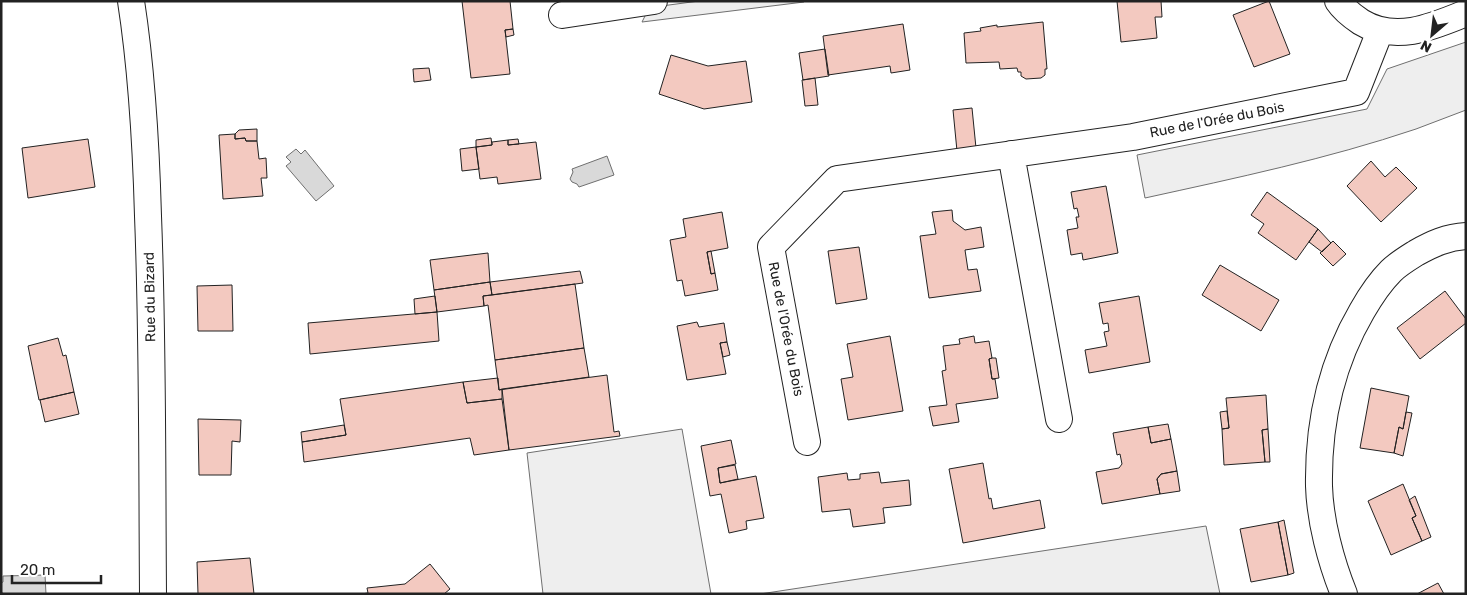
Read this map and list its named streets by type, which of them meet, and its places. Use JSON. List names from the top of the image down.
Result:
{
  "streets": {
    "street": ["Rue de l'Orée du Bois", "Rue du Bizard"]
  },
  "scale_bar": "20 m",
  "north": "bottom left"
}
